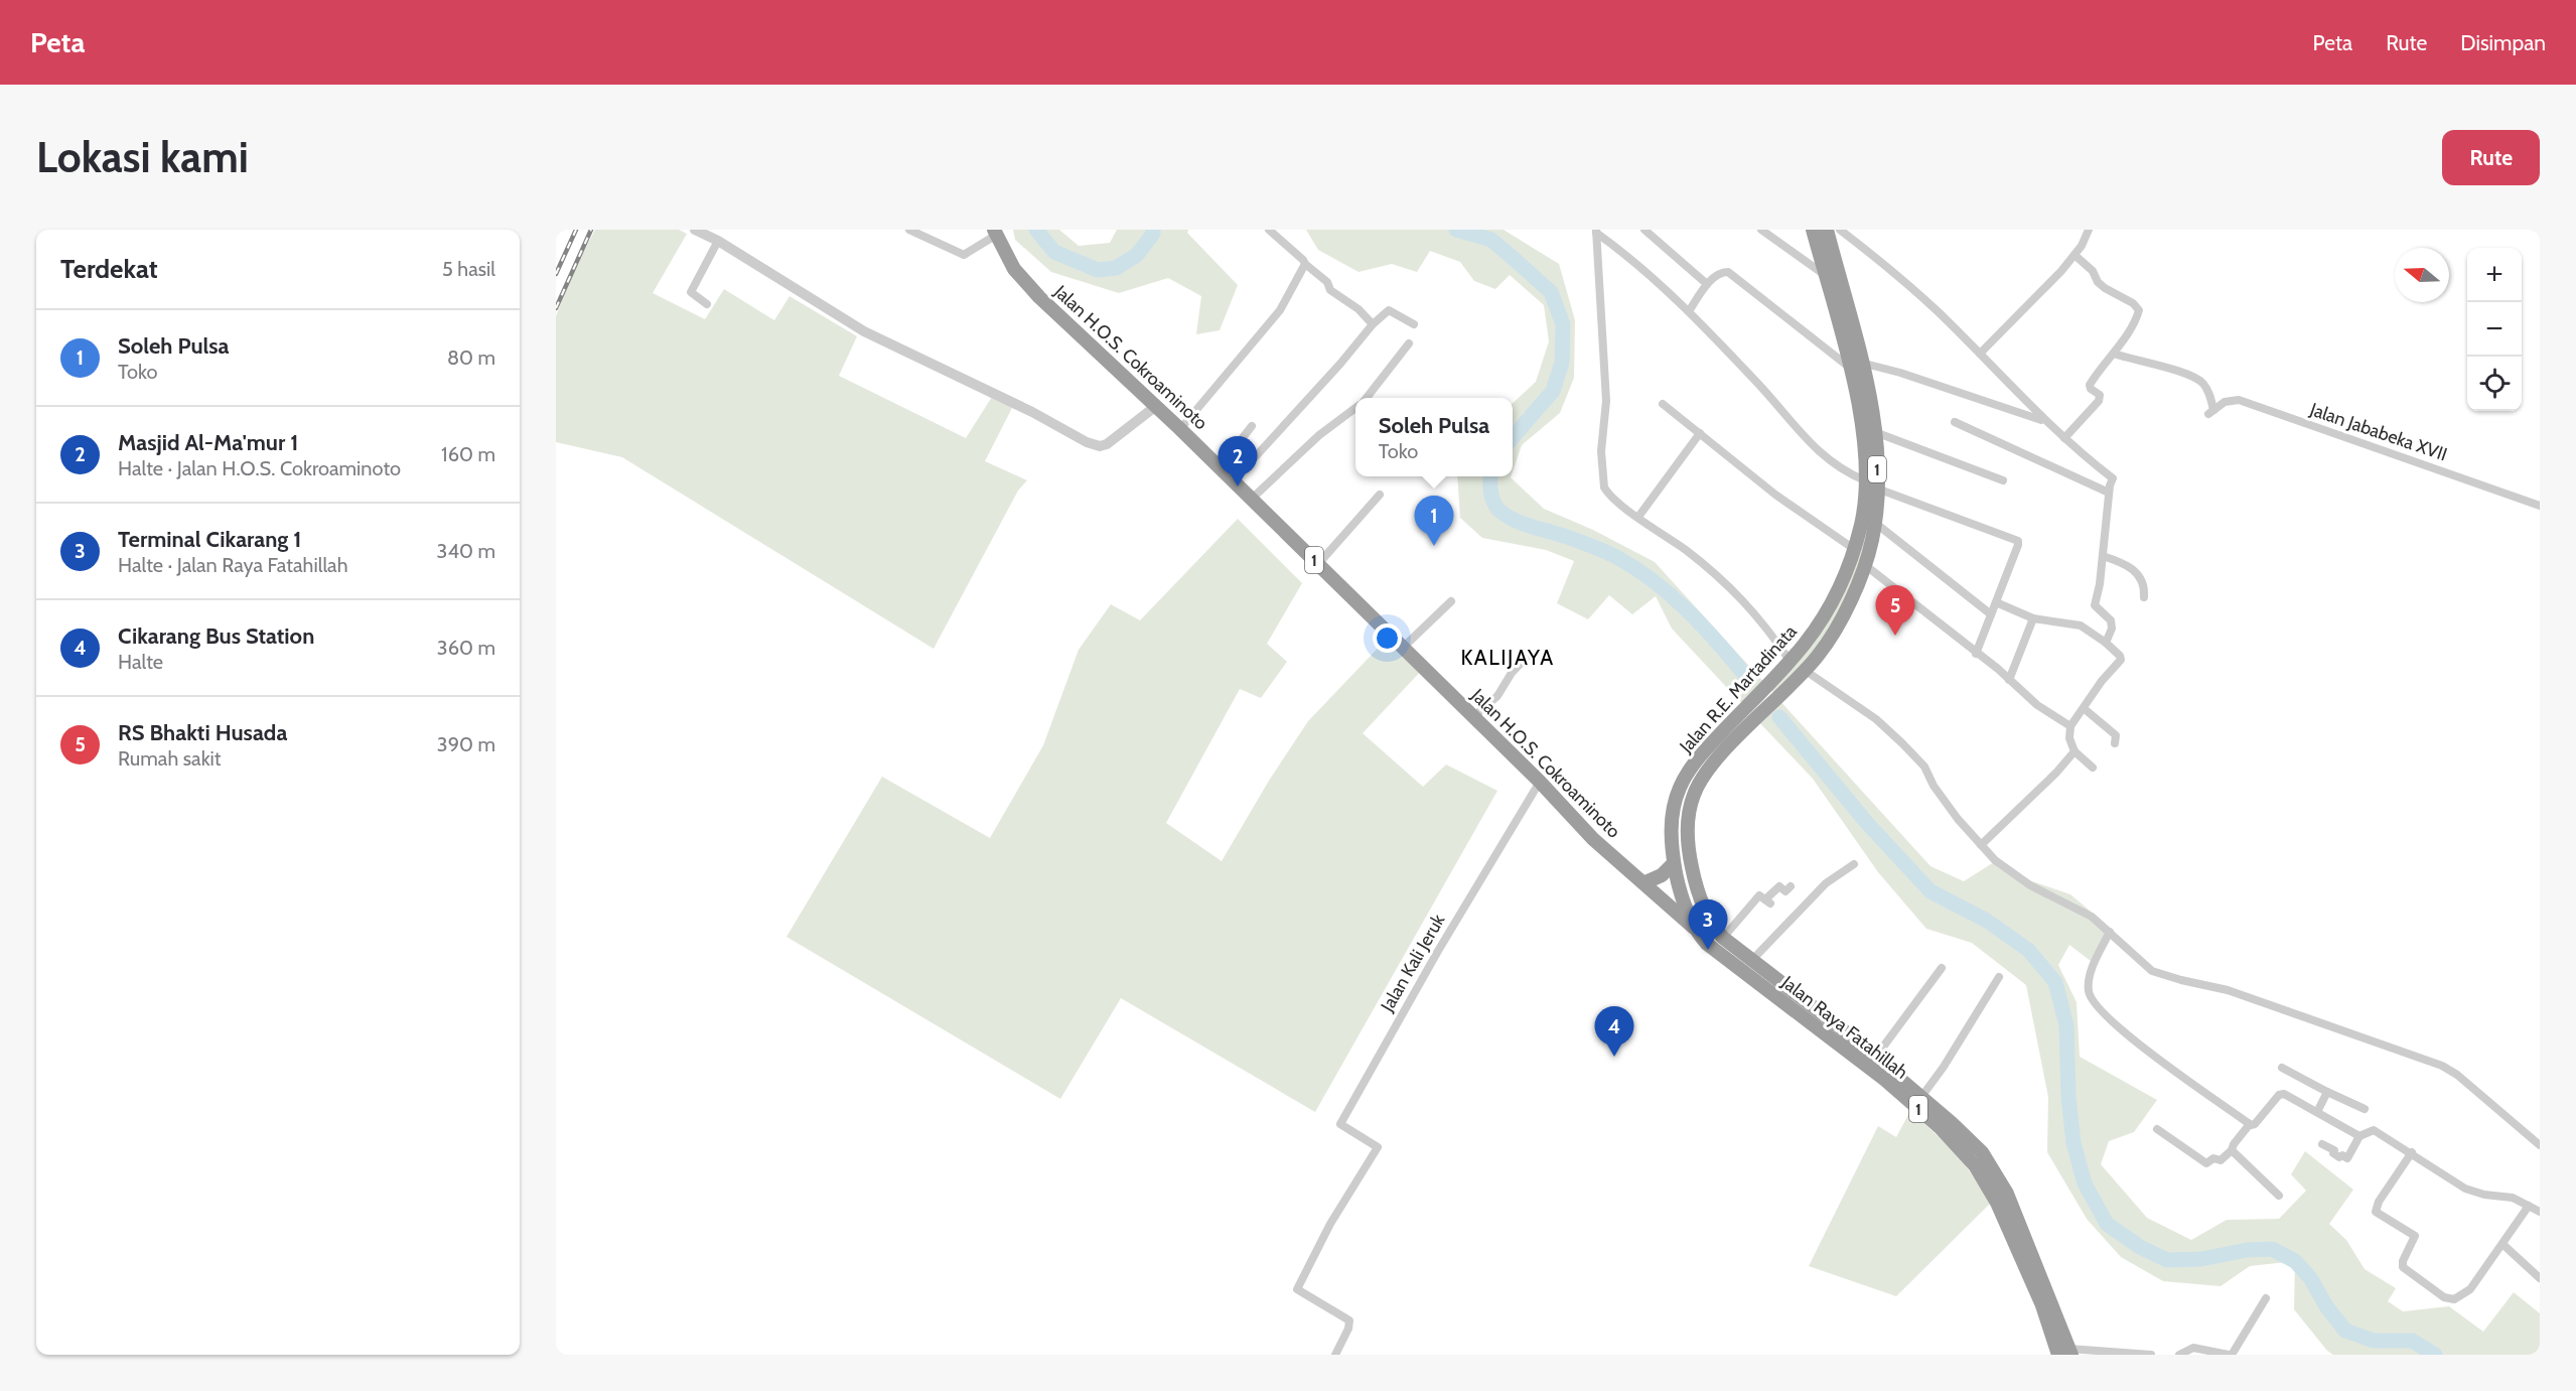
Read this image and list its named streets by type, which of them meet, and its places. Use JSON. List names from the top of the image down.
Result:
{
  "streets": {
    "highway": [
      "Jalan H.O.S. Cokroaminoto",
      "1",
      "Jalan R.E. Martadinata",
      "Jalan Raya Fatahillah"
    ],
    "street": ["Jalan Jababeka XVII", "Jalan Kali Jeruk"]
  },
  "crossings": [
    ["Jalan H.O.S. Cokroaminoto", "Jalan R.E. Martadinata"],
    ["Jalan H.O.S. Cokroaminoto", "Jalan Kali Jeruk"],
    ["Jalan H.O.S. Cokroaminoto", "Jalan Raya Fatahillah"],
    ["Jalan R.E. Martadinata", "Jalan Raya Fatahillah"]
  ],
  "districts": ["KALIJAYA"],
  "north": "left",
  "page": {
    "header": "Peta",
    "nav": ["Peta", "Rute", "Disimpan"],
    "buttons": "Rute",
    "title": "Lokasi kami",
    "heading": ["Terdekat", "5 hasil"],
    "map_buttons": ["+", "−"],
    "list": [
      {
        "mark": "1",
        "name": "Soleh Pulsa",
        "note": "Toko",
        "value": "80 m"
      },
      {
        "mark": "2",
        "name": "Masjid Al-Ma'mur 1",
        "note": "Halte · Jalan H.O.S. Cokroaminoto",
        "value": "160 m"
      },
      {
        "mark": "3",
        "name": "Terminal Cikarang 1",
        "note": "Halte · Jalan Raya Fatahillah",
        "value": "340 m"
      },
      {
        "mark": "4",
        "name": "Cikarang Bus Station",
        "note": "Halte",
        "value": "360 m"
      },
      {
        "mark": "5",
        "name": "RS Bhakti Husada",
        "note": "Rumah sakit",
        "value": "390 m"
      }
    ],
    "popup": ["Soleh Pulsa", "Toko"],
    "pins": [
      "2",
      "1",
      "5",
      "3",
      "4"
    ]
  }
}
